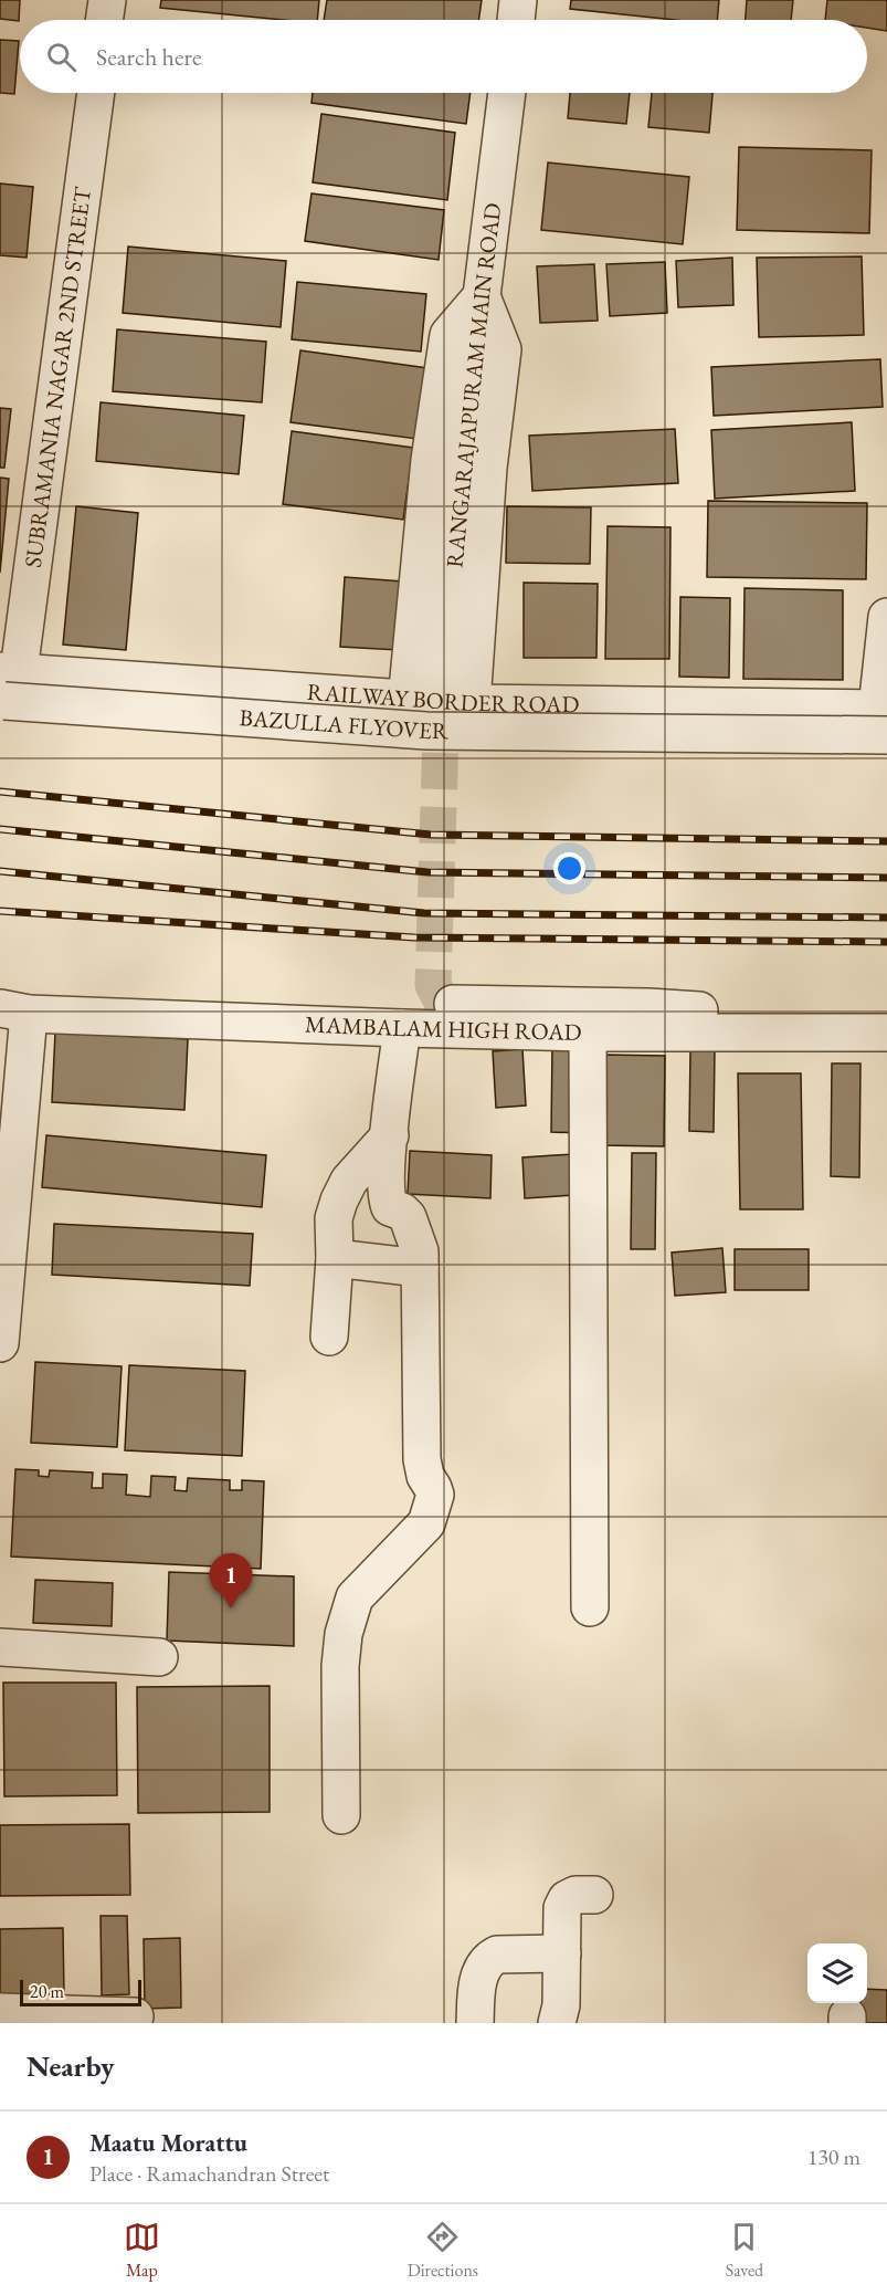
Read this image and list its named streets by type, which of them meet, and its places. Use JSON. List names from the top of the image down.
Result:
{
  "streets": {
    "street": [
      "SUBRAMANIA NAGAR 2ND STREET",
      "RANGARAJAPURAM MAIN ROAD",
      "RAILWAY BORDER ROAD",
      "BAZULLA FLYOVER",
      "MAMBALAM HIGH ROAD"
    ]
  },
  "crossings": [
    ["SUBRAMANIA NAGAR 2ND STREET", "RAILWAY BORDER ROAD"],
    ["SUBRAMANIA NAGAR 2ND STREET", "BAZULLA FLYOVER"],
    ["RANGARAJAPURAM MAIN ROAD", "RAILWAY BORDER ROAD"],
    ["RAILWAY BORDER ROAD", "BAZULLA FLYOVER"]
  ],
  "scale_bar": "20 m",
  "page": {
    "search": "Search here",
    "pins": "1",
    "scale": "20 m",
    "heading": "Nearby",
    "list": [
      {
        "mark": "1",
        "name": "Maatu Morattu",
        "note": "Place · Ramachandran Street",
        "value": "130 m"
      }
    ],
    "nav": ["Map", "Directions", "Saved"]
  }
}
